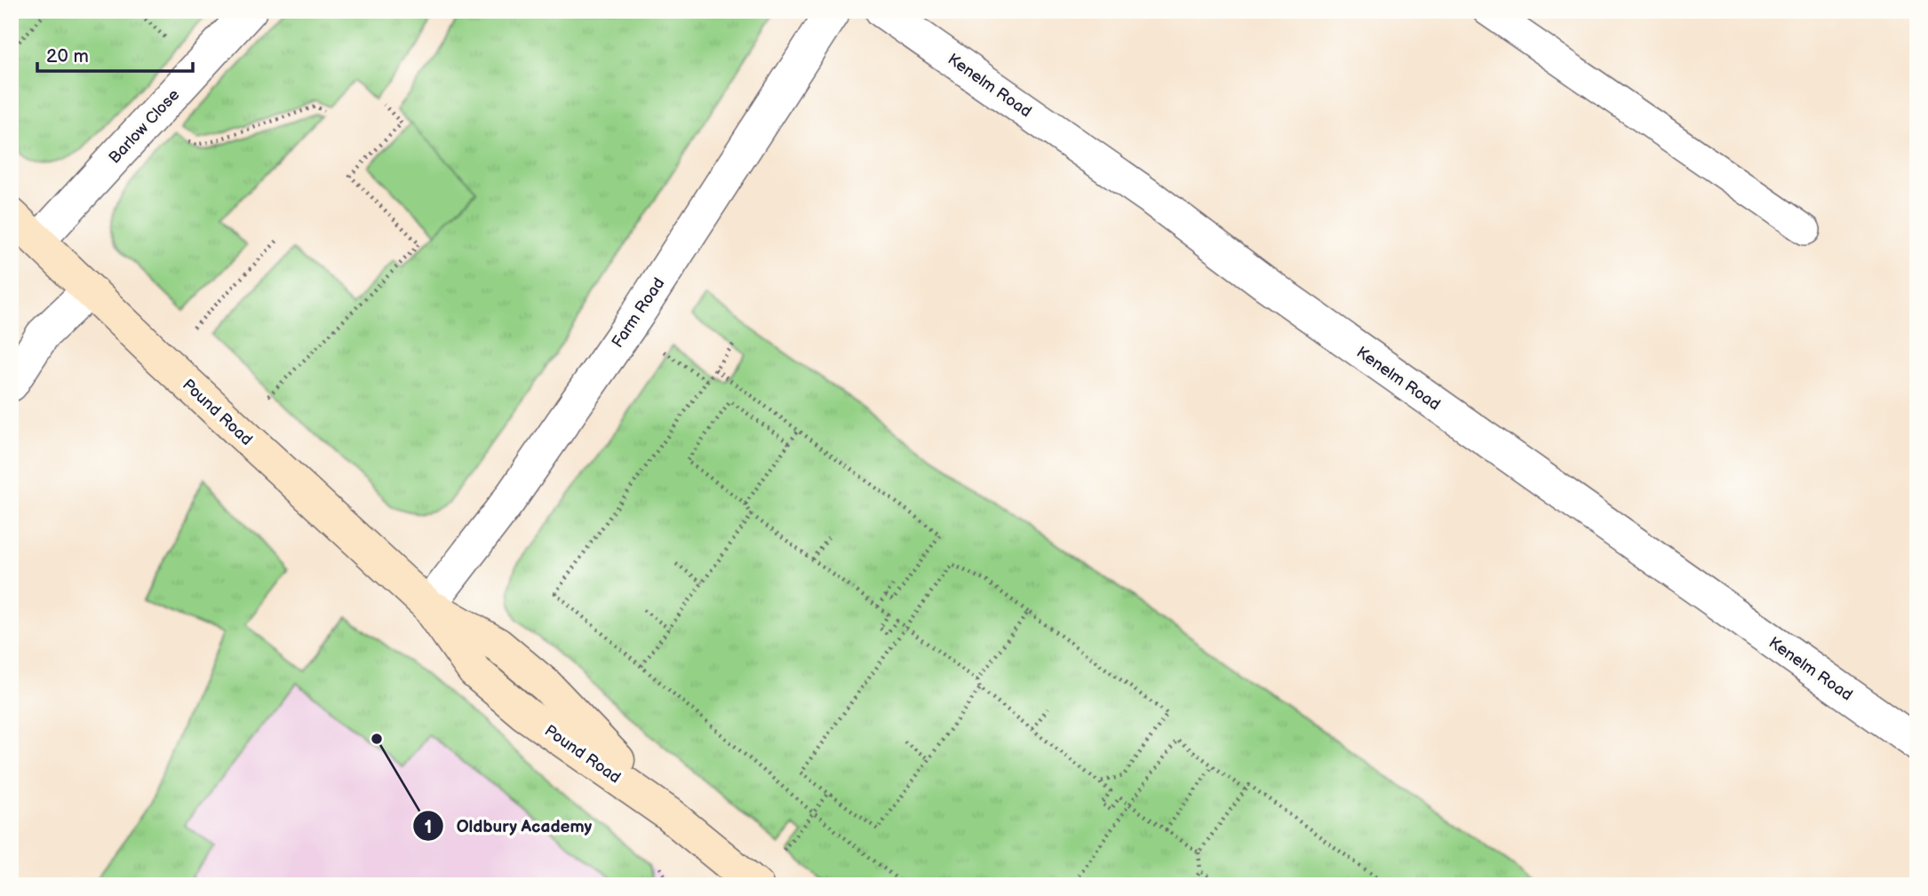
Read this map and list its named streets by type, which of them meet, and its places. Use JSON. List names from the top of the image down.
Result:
{
  "streets": {
    "street": [
      "Kenelm Road",
      "Barlow Close",
      "Farm Road",
      "Pound Road"
    ]
  },
  "crossings": [
    ["Barlow Close", "Pound Road"],
    ["Farm Road", "Pound Road"]
  ],
  "places": ["Oldbury Academy"],
  "scale_bar": "20 m"
}
